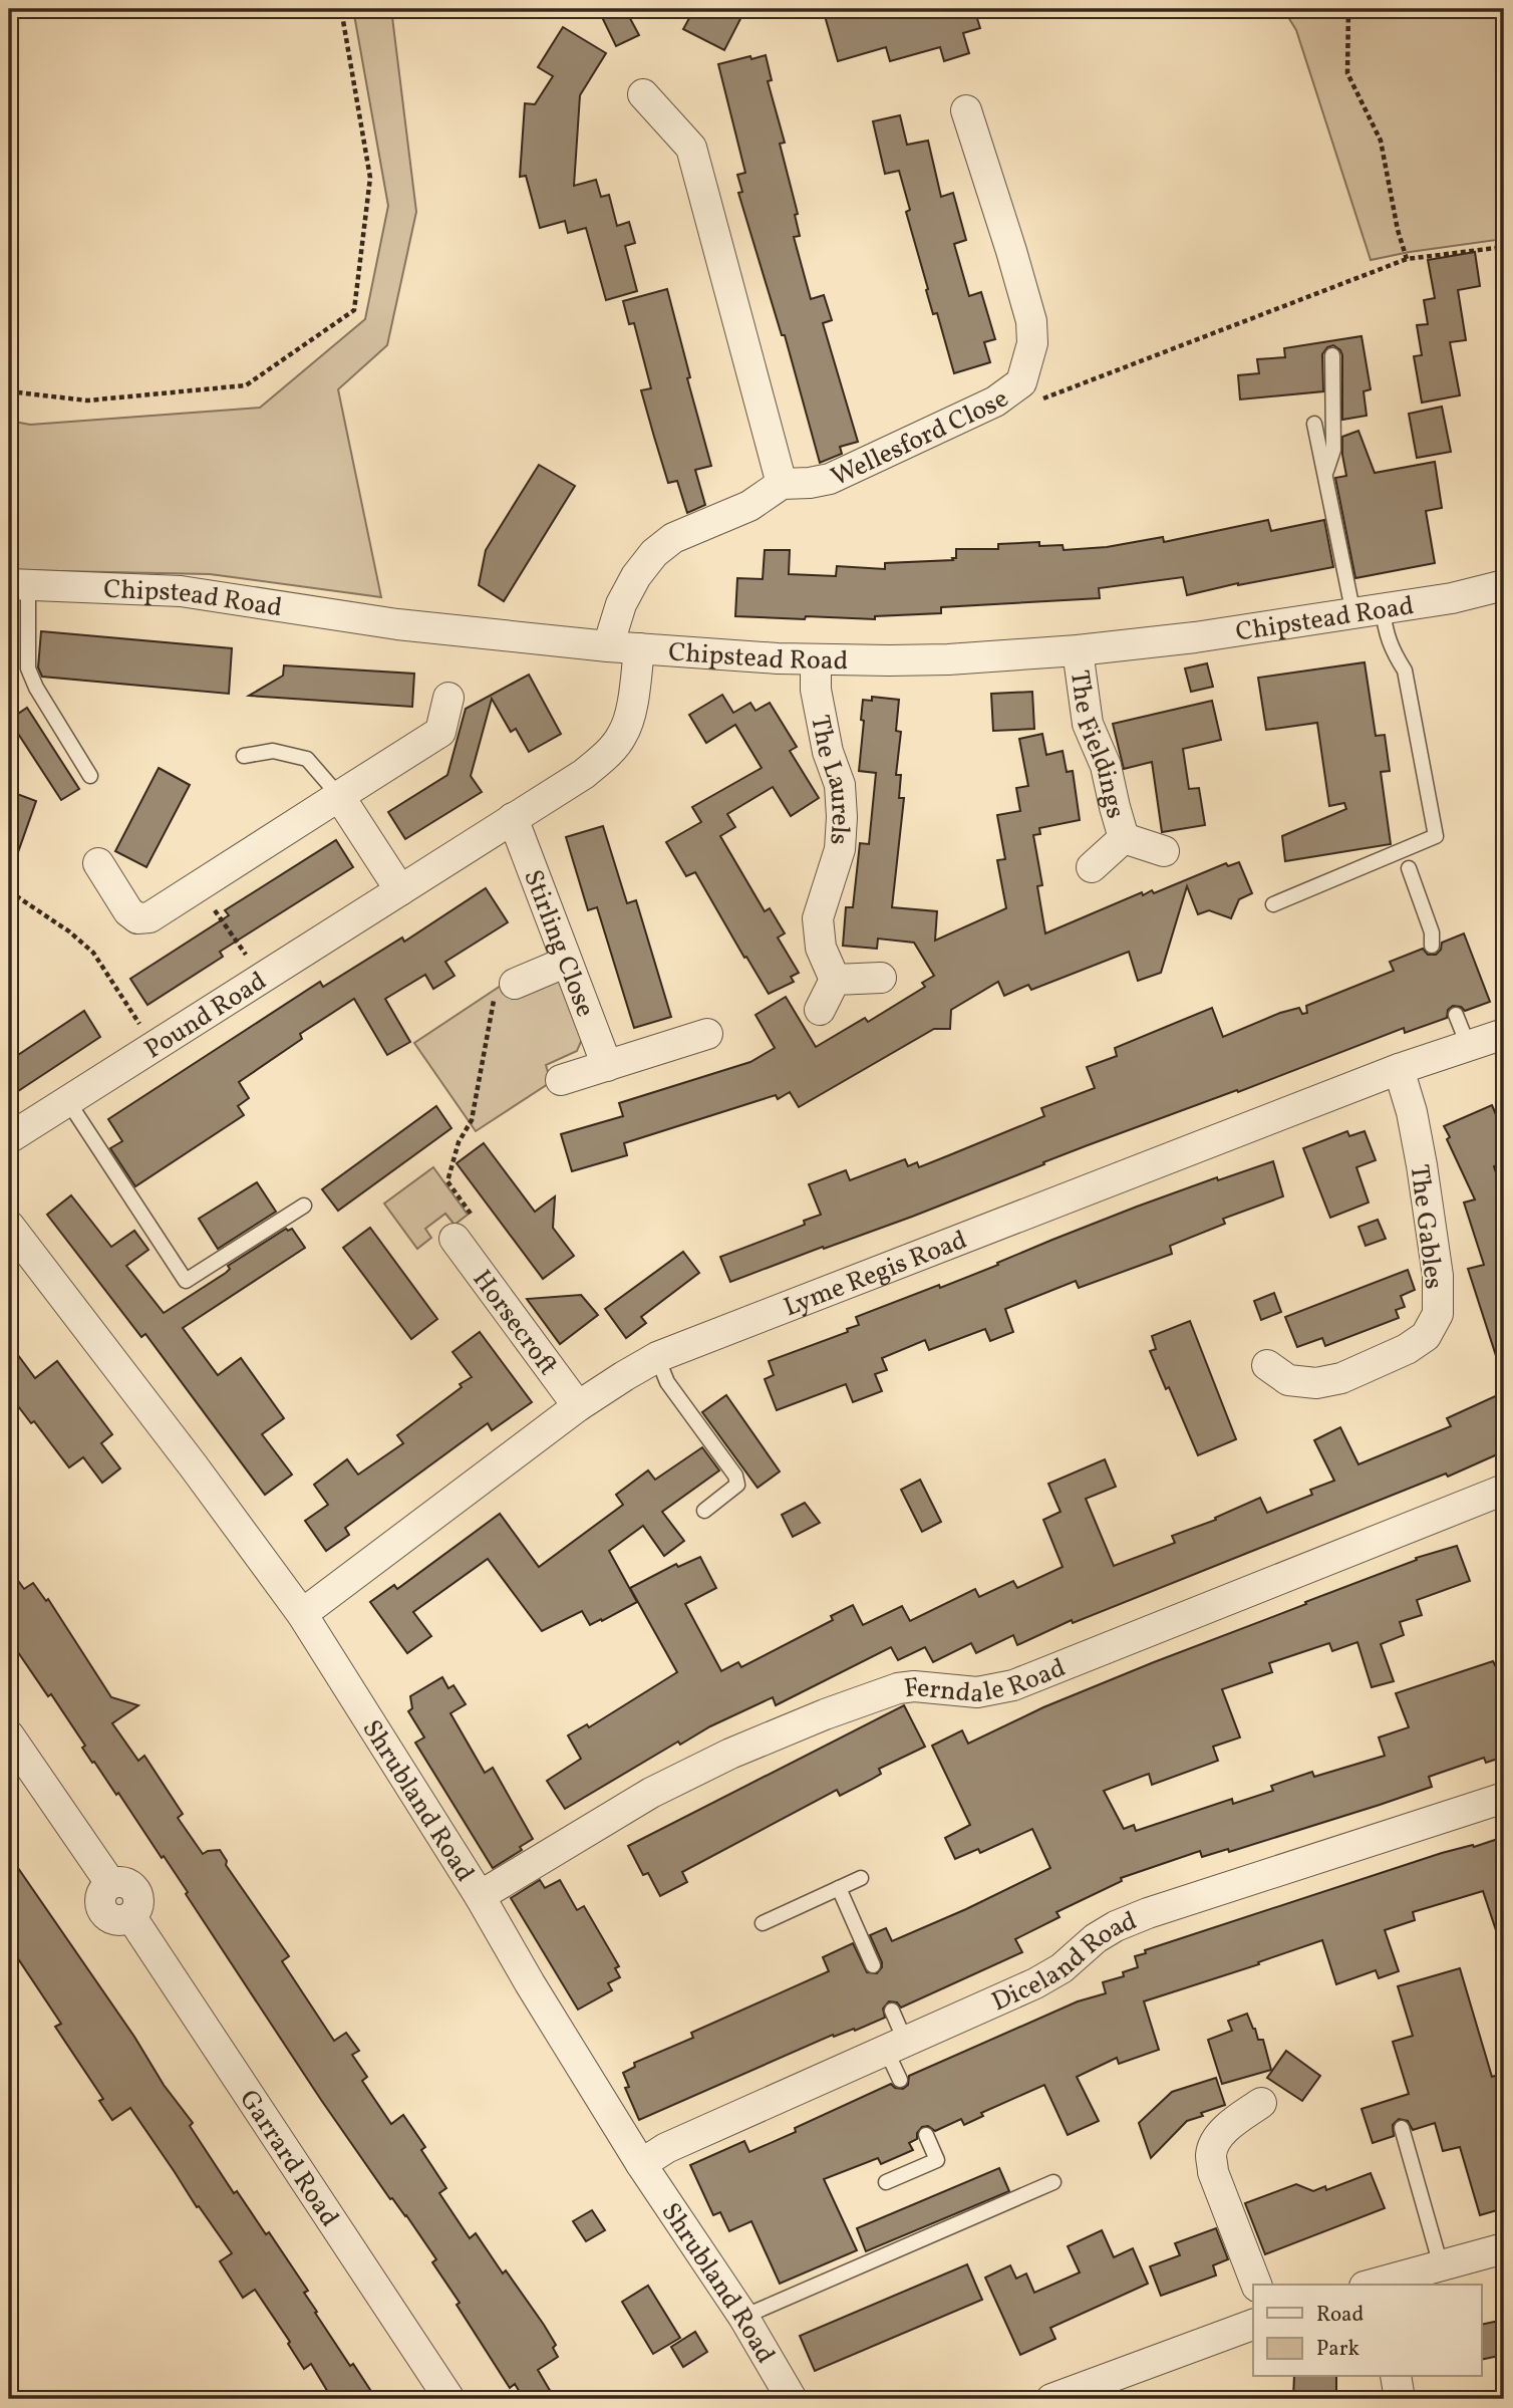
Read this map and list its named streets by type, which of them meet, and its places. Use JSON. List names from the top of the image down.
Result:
{
  "streets": {
    "street": [
      "Wellesford Close",
      "Chipstead Road",
      "The Fieldings",
      "The Laurels",
      "Stirling Close",
      "Pound Road",
      "The Gables",
      "Lyme Regis Road",
      "Horsecroft",
      "Ferndale Road",
      "Shrubland Road",
      "Diceland Road",
      "Garrard Road"
    ]
  },
  "crossings": [
    ["Chipstead Road", "The Fieldings"],
    ["Chipstead Road", "The Laurels"],
    ["Chipstead Road", "Pound Road"],
    ["Stirling Close", "Pound Road"],
    ["The Gables", "Lyme Regis Road"],
    ["Lyme Regis Road", "Horsecroft"],
    ["Lyme Regis Road", "Shrubland Road"],
    ["Ferndale Road", "Shrubland Road"],
    ["Shrubland Road", "Diceland Road"]
  ],
  "legend": ["Road", "Park"]
}
